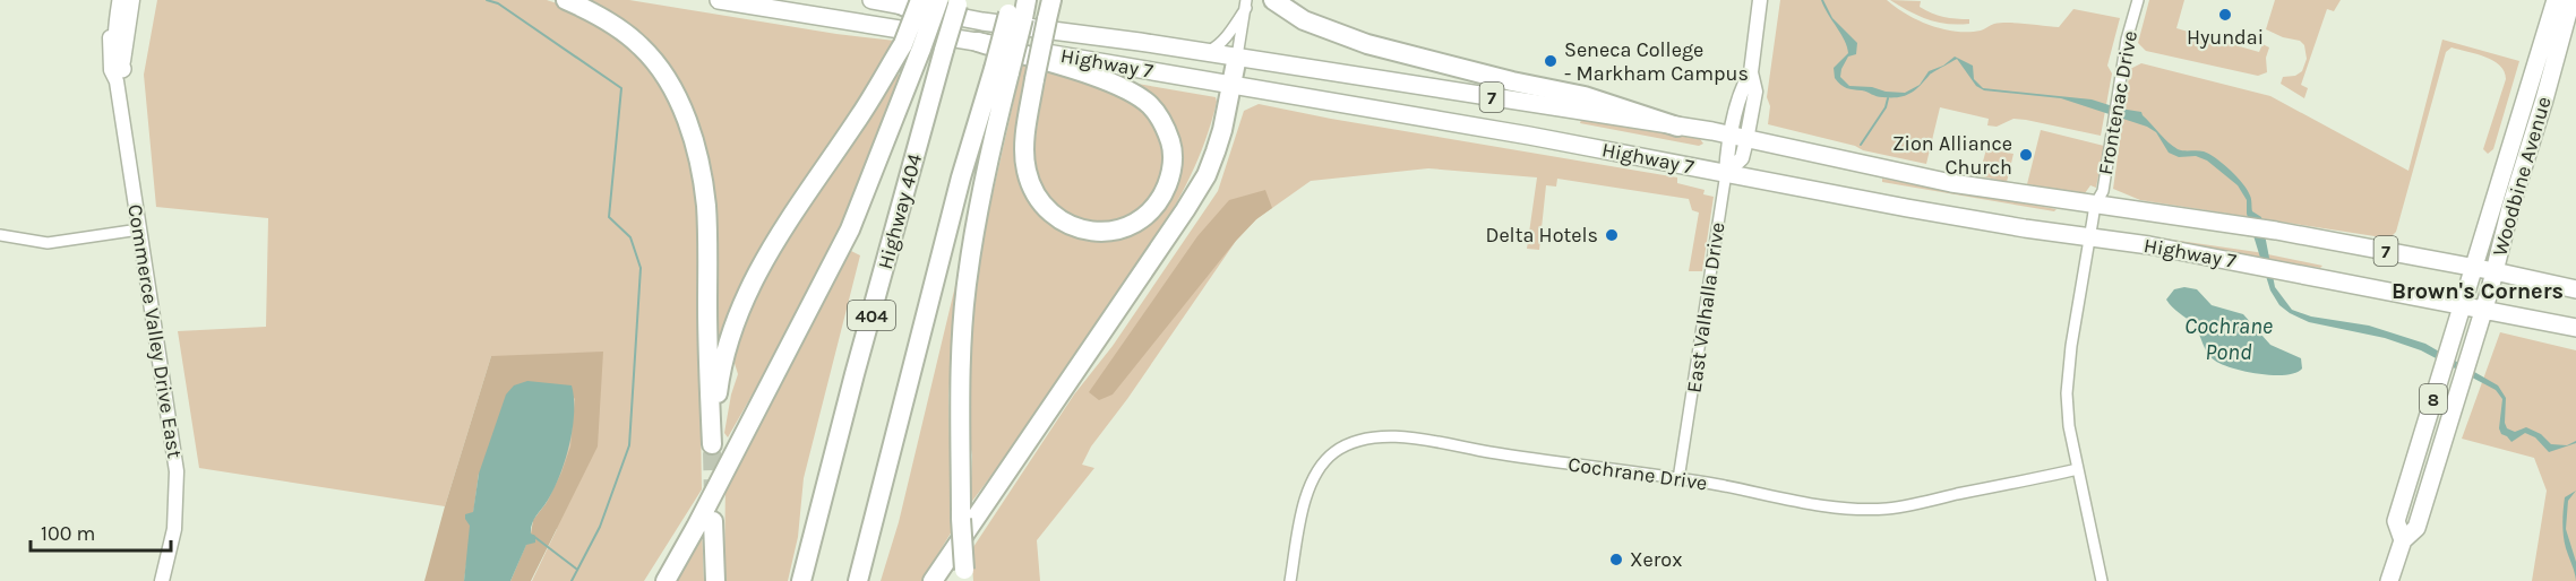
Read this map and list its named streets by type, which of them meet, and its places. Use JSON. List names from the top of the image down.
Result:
{
  "streets": {
    "highway": ["Highway 404", "404"],
    "main road": [
      "Highway 7",
      "7",
      "Woodbine Avenue",
      "8"
    ],
    "street": [
      "Frontenac Drive",
      "East Valhalla Drive",
      "Commerce Valley Drive East",
      "Cochrane Drive"
    ]
  },
  "crossings": [
    ["Highway 7", "Frontenac Drive"],
    ["Highway 7", "Woodbine Avenue"],
    ["Highway 7", "Highway 404"],
    ["Highway 7", "East Valhalla Drive"],
    ["East Valhalla Drive", "Cochrane Drive"]
  ],
  "districts": ["Brown's Corners"],
  "water": ["Cochrane Pond"],
  "places": [
    "Hyundai",
    "Seneca College - Markham Campus",
    "Zion Alliance Church",
    "Delta Hotels",
    "Xerox"
  ],
  "scale_bar": "100 m"
}
